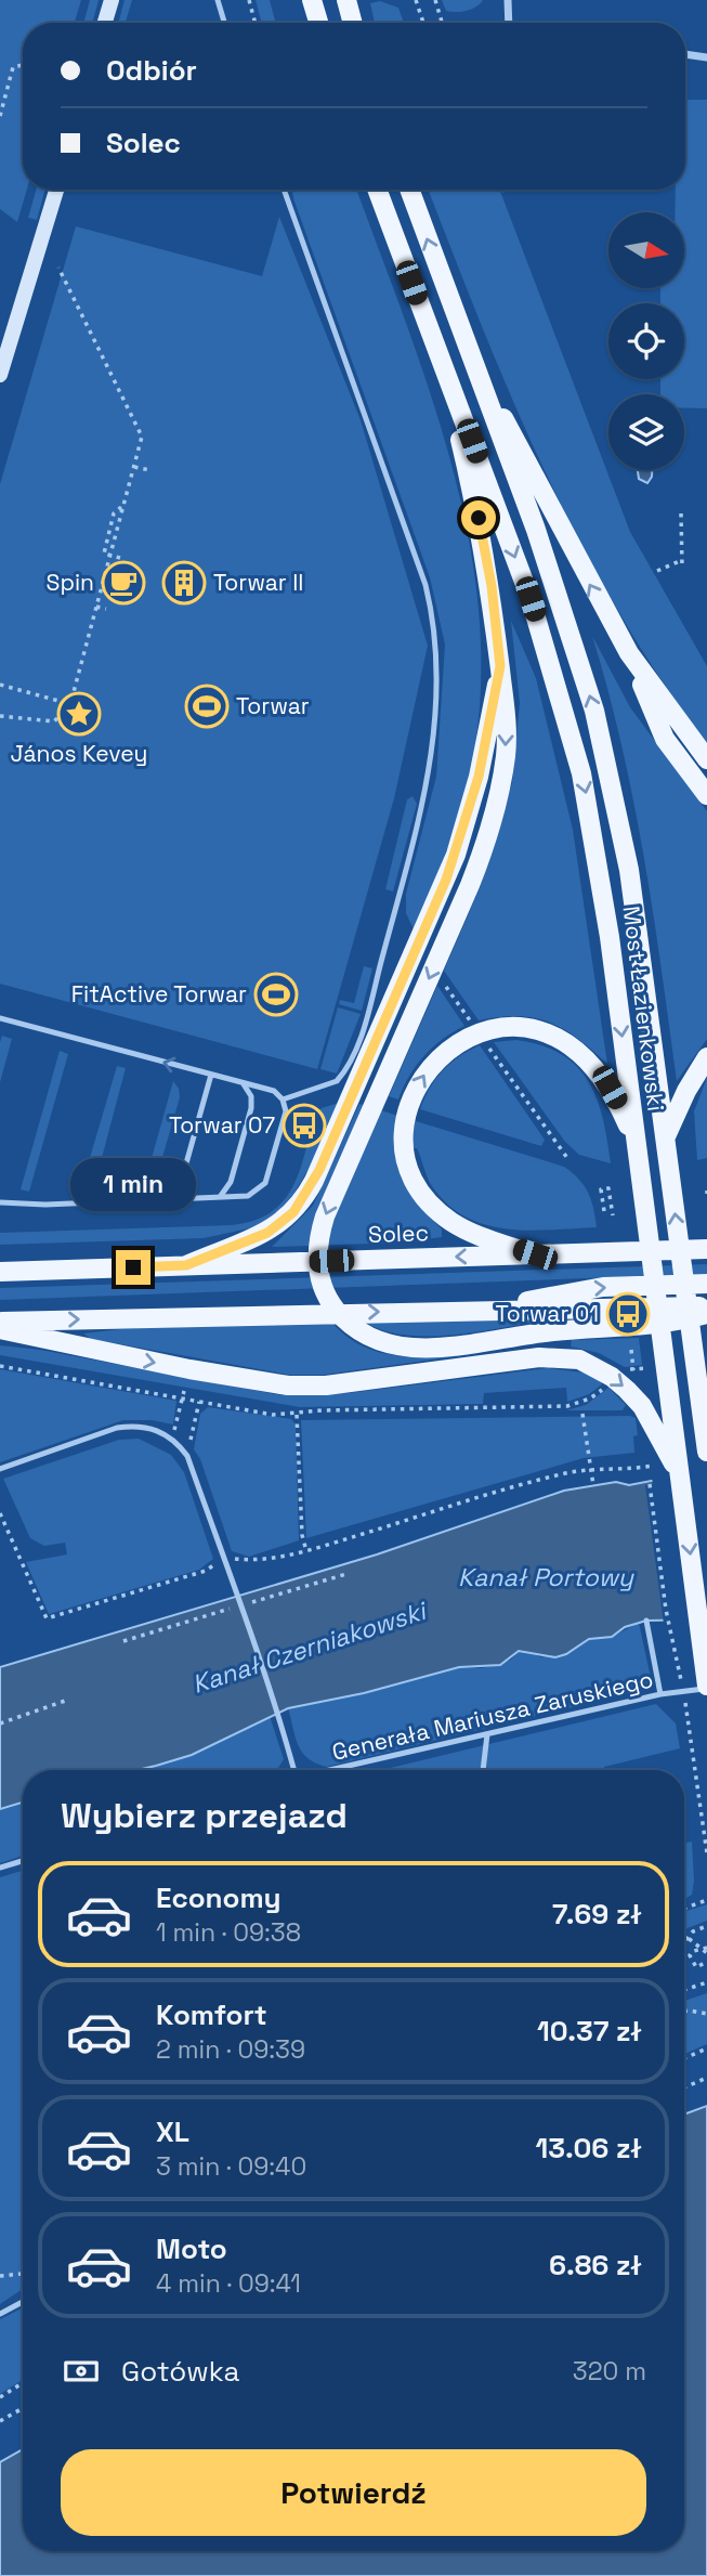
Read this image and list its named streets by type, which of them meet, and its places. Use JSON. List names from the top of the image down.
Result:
{
  "streets": {
    "main road": ["Most Łazienkowski", "Solec"],
    "lane": ["Generała Mariusza Zaruskiego"]
  },
  "crossings": [
    ["Most Łazienkowski", "Generała Mariusza Zaruskiego"]
  ],
  "water": ["Kanał Portowy", "Kanał Czerniakowski"],
  "places": {
    "cafe": ["Spin"],
    "building": ["Torwar II"],
    "sports": ["Torwar", "FitActive Torwar"],
    "place": ["János Kevey"],
    "bus stop": ["Torwar 07", "Torwar 01"]
  },
  "north": "right",
  "page": {
    "banner": ["Odbiór", "Solec"],
    "bubble": "1 min",
    "heading": "Wybierz przejazd",
    "list": [
      {
        "name": "Economy",
        "note": "1 min · 09:38",
        "value": "7.69 zł"
      },
      {
        "name": "Komfort",
        "note": "2 min · 09:39",
        "value": "10.37 zł"
      },
      {
        "name": "XL",
        "note": "3 min · 09:40",
        "value": "13.06 zł"
      },
      {
        "name": "Moto",
        "note": "4 min · 09:41",
        "value": "6.86 zł"
      }
    ],
    "pay": ["Gotówka", "320 m"],
    "buttons": "Potwierdź"
  }
}
